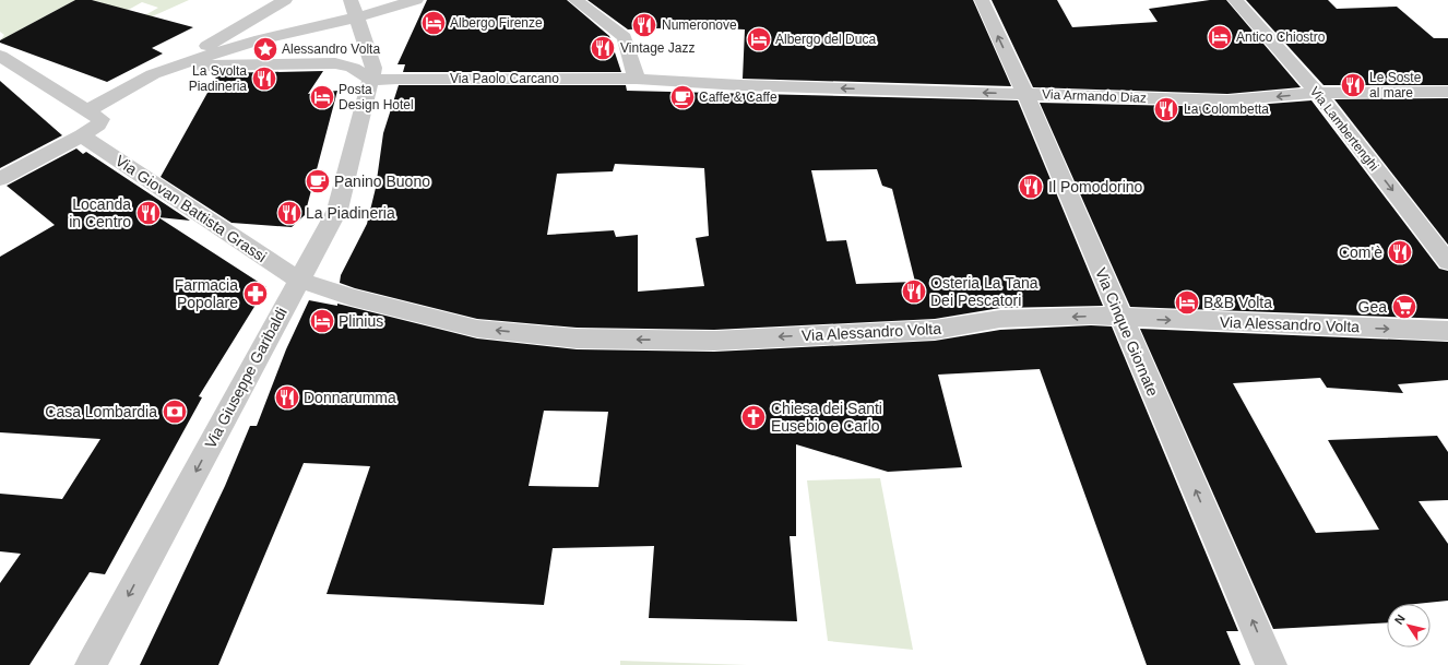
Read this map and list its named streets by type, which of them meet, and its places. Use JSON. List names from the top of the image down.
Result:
{
  "streets": {
    "street": [
      "Via Paolo Carcano",
      "Via Armando Diaz",
      "Via Lambertenghi",
      "Via Giovan Battista Grassi",
      "Via Alessandro Volta",
      "Via Cinque Giornate",
      "Via Giuseppe Garibaldi"
    ]
  },
  "crossings": [
    ["Via Paolo Carcano", "Via Armando Diaz"],
    ["Via Paolo Carcano", "Via Giuseppe Garibaldi"],
    ["Via Armando Diaz", "Via Lambertenghi"],
    ["Via Armando Diaz", "Via Cinque Giornate"],
    ["Via Giovan Battista Grassi", "Via Alessandro Volta"],
    ["Via Giovan Battista Grassi", "Via Giuseppe Garibaldi"],
    ["Via Alessandro Volta", "Via Cinque Giornate"],
    ["Via Alessandro Volta", "Via Giuseppe Garibaldi"]
  ],
  "one_way": [
    "Via Armando Diaz",
    "Via Lambertenghi",
    "Via Cinque Giornate",
    "Via Giuseppe Garibaldi"
  ],
  "places": {
    "hotel": [
      "Albergo Firenze",
      "Antico Chiostro",
      "Albergo del Duca",
      "Posta Design Hotel",
      "B&B Volta",
      "Plinius"
    ],
    "restaurant": [
      "Numeronove",
      "Vintage Jazz",
      "La Svolta Piadineria",
      "Le Soste al mare",
      "La Colombetta",
      "Il Pomodorino",
      "Locanda in Centro",
      "La Piadineria",
      "Com'è",
      "Osteria La Tana Dei Pescatori",
      "Donnarumma"
    ],
    "place": ["Alessandro Volta"],
    "cafe": ["Caffe & Caffe", "Panino Buono"],
    "pharmacy": ["Farmacia Popolare"],
    "supermarket": ["Gea"],
    "bank": ["Casa Lombardia"],
    "church": ["Chiesa dei Santi Eusebio e Carlo"]
  },
  "north": "top left"
}
